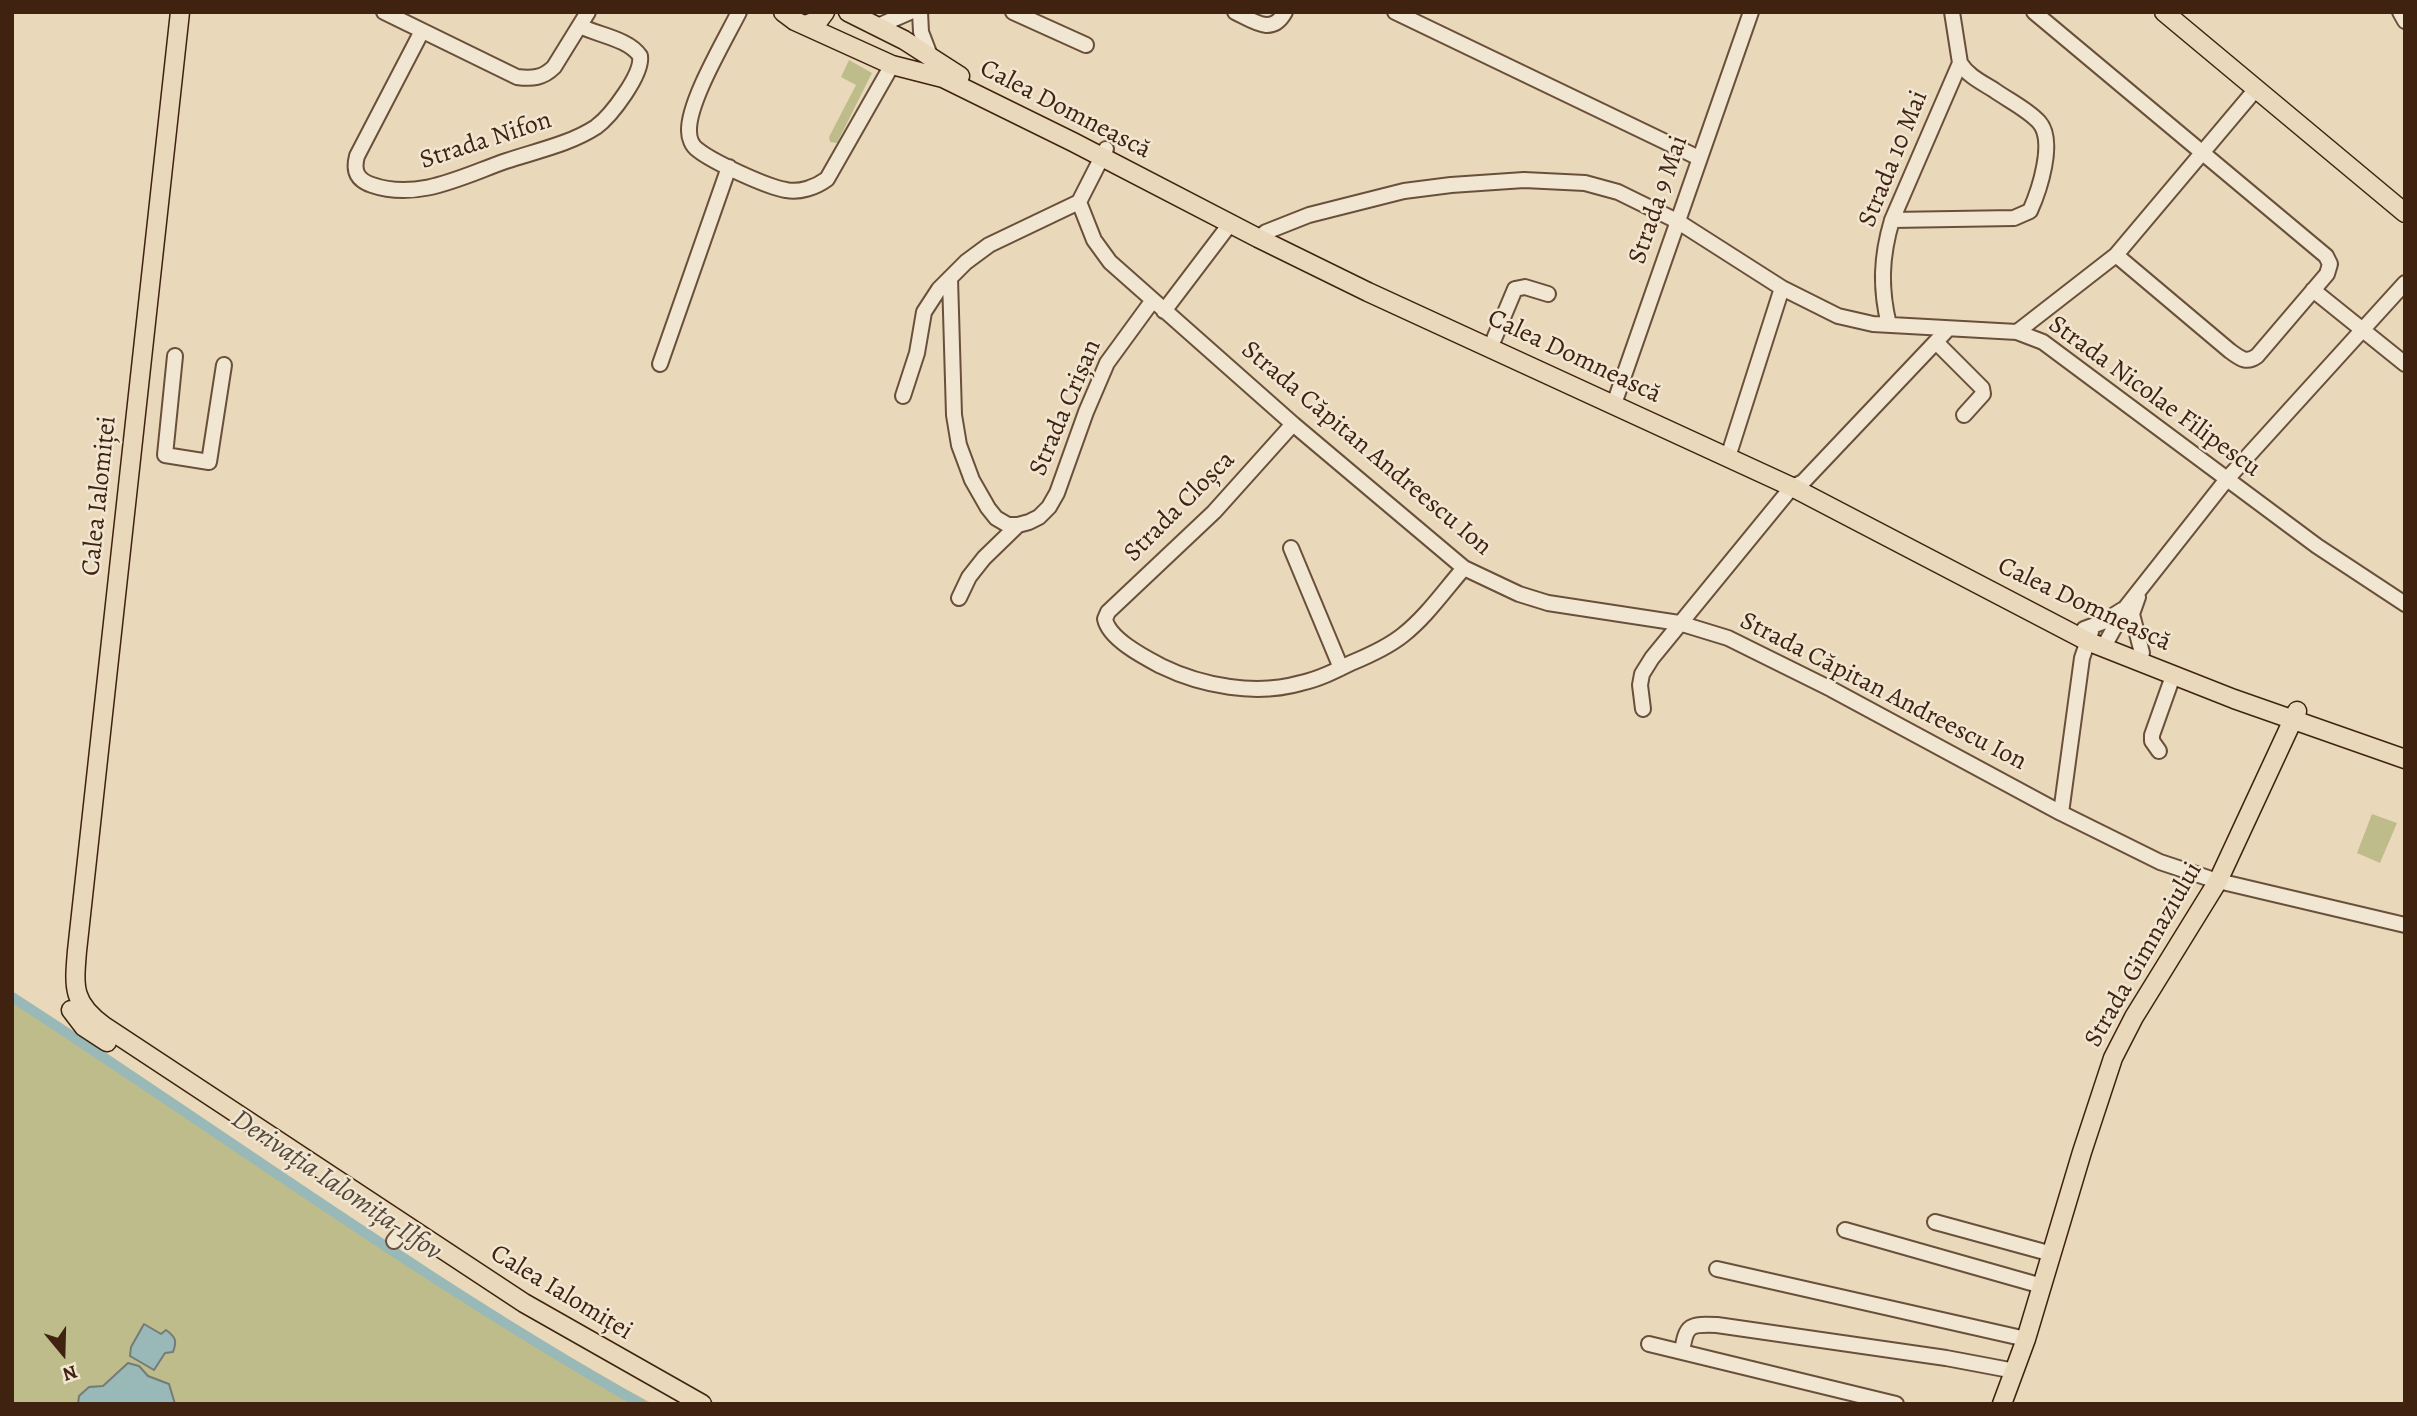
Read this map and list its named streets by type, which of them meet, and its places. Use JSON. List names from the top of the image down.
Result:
{
  "streets": {
    "main road": ["Calea Domnească", "Calea Ialomiței", "Strada Gimnaziului"],
    "street": [
      "Strada Nifon",
      "Strada 10 Mai",
      "Strada 9 Mai",
      "Strada Nicolae Filipescu",
      "Strada Crișan",
      "Strada Căpitan Andreescu Ion",
      "Strada Cloșca"
    ]
  },
  "crossings": [
    ["Calea Domnească", "Strada 9 Mai"],
    ["Calea Domnească", "Strada Nicolae Filipescu"],
    ["Calea Domnească", "Strada Gimnaziului"],
    ["Strada 10 Mai", "Strada Nicolae Filipescu"],
    ["Strada 9 Mai", "Strada Nicolae Filipescu"],
    ["Strada Crișan", "Strada Căpitan Andreescu Ion"],
    ["Strada Căpitan Andreescu Ion", "Strada Cloșca"],
    ["Strada Căpitan Andreescu Ion", "Strada Gimnaziului"]
  ],
  "water": ["Derivația Ialomița-Ilfov"],
  "north": "bottom"
}
